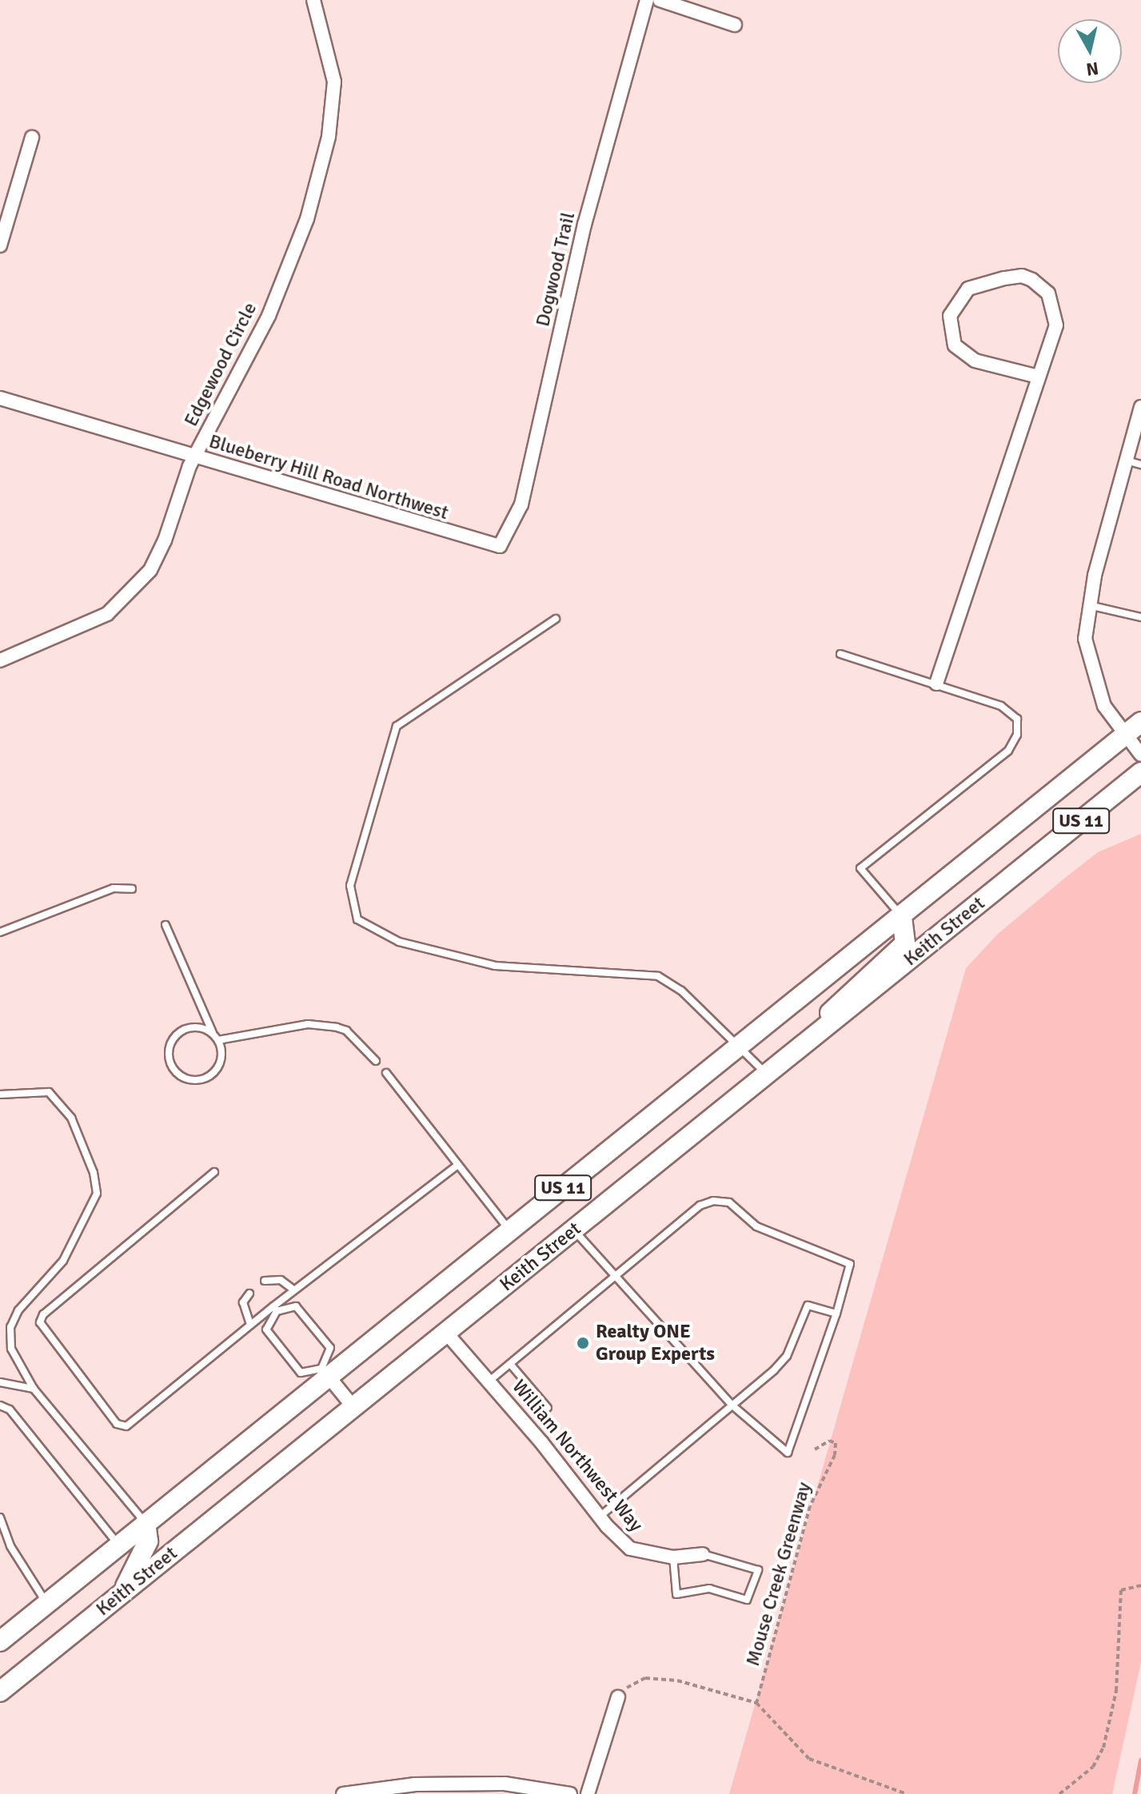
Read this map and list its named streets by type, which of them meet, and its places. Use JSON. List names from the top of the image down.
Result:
{
  "streets": {
    "main road": ["US 11", "Keith Street"],
    "street": [
      "Dogwood Trail",
      "Edgewood Circle",
      "Blueberry Hill Road Northwest",
      "William Northwest Way"
    ],
    "path": ["Mouse Creek Greenway"]
  },
  "crossings": [
    ["Dogwood Trail", "Blueberry Hill Road Northwest"],
    ["Edgewood Circle", "Blueberry Hill Road Northwest"],
    ["Keith Street", "William Northwest Way"]
  ],
  "places": ["Realty ONE Group Experts"],
  "north": "bottom"
}
